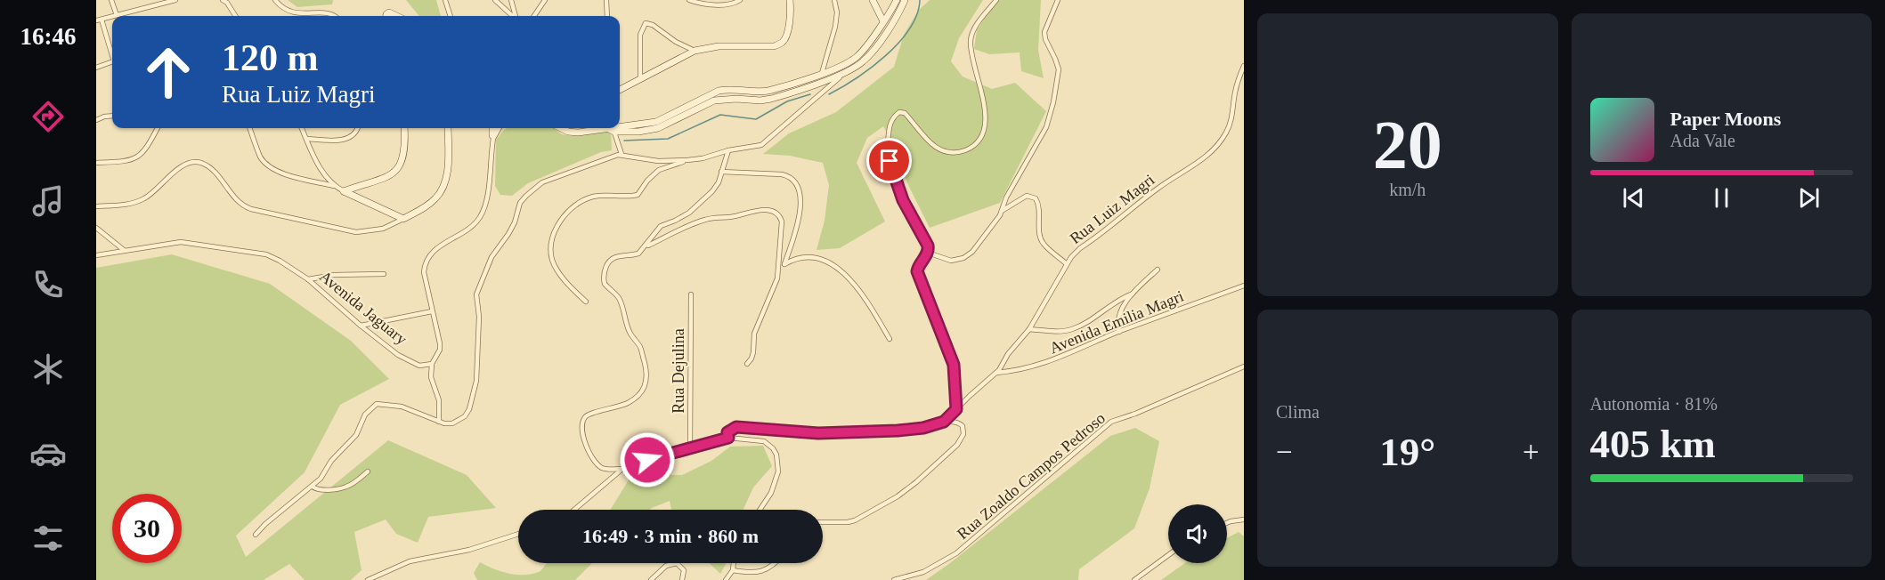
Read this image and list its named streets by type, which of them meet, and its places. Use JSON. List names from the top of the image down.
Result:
{
  "streets": {
    "street": [
      "Rua Luiz Magri",
      "Avenida Jaguary",
      "Avenida Emilia Magri",
      "Rua Dejulina",
      "Rua Zoaldo Campos Pedroso"
    ]
  },
  "crossings": [
    ["Rua Luiz Magri", "Avenida Emilia Magri"]
  ],
  "page": {
    "tabs": "16:46",
    "tile": [
      ["20", "km/h"],
      "Clima",
      ["Autonomia · 81%", "405 km"]
    ],
    "turn": ["120 m", "Rua Luiz Magri"],
    "song": ["Paper Moons", "Ada Vale"],
    "heat": ["−", "19°", "+"],
    "limit": "30",
    "trip": "16:49 · 3 min · 860 m"
  }
}
